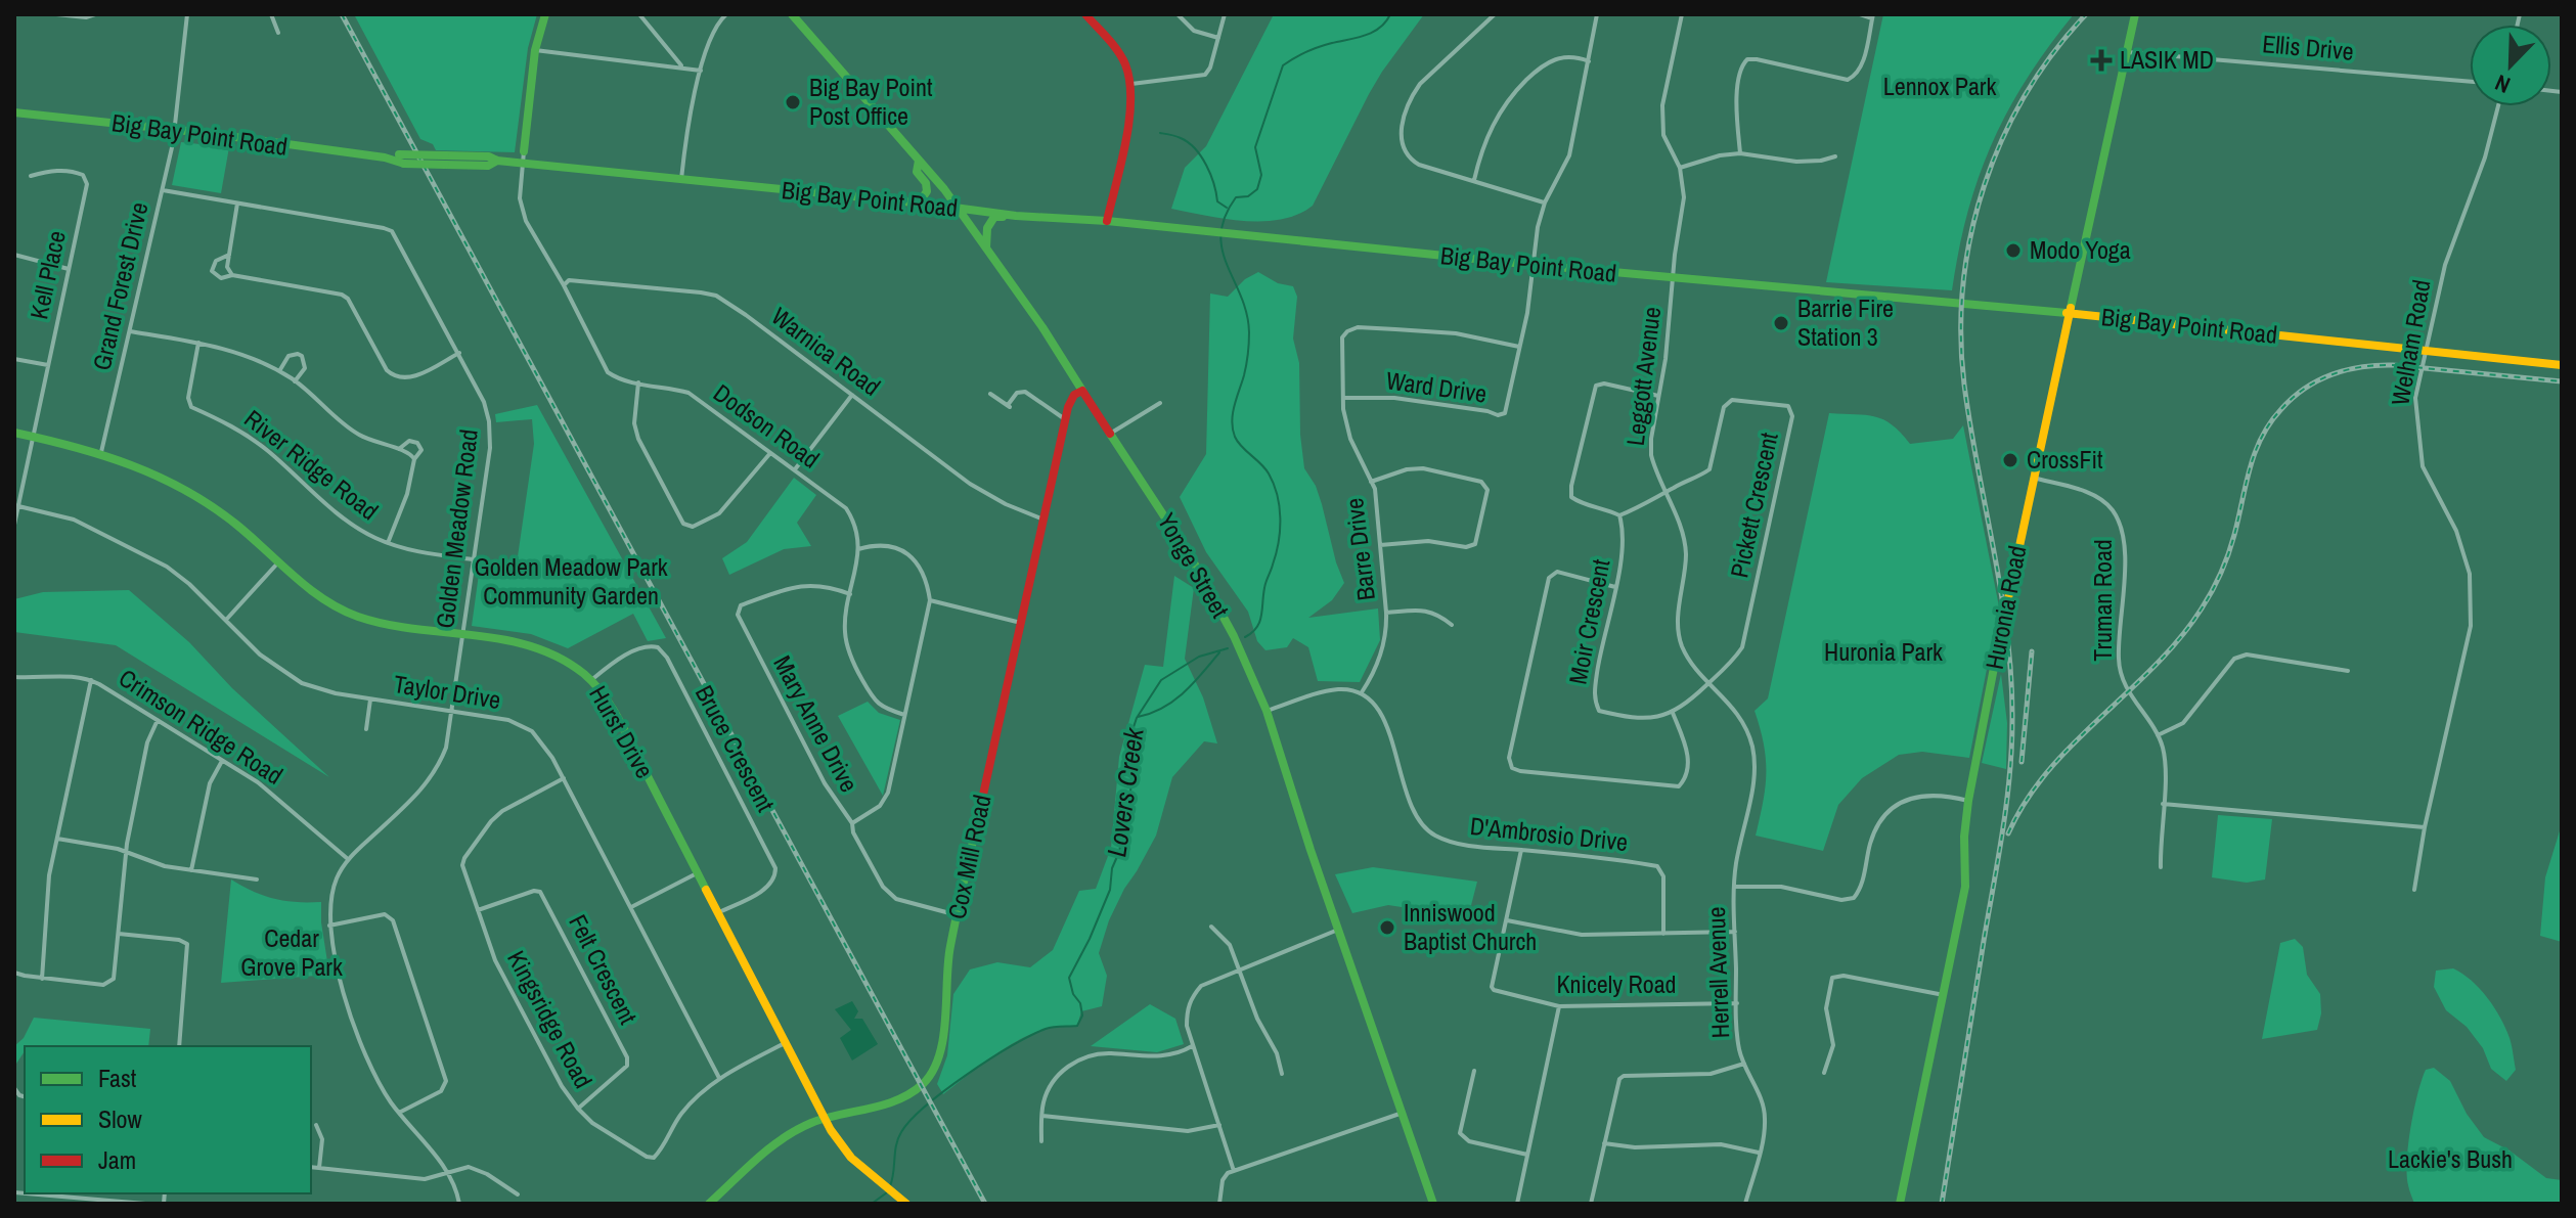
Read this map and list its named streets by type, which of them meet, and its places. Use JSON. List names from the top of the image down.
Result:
{
  "streets": {
    "main road": [
      "Big Bay Point Road",
      "Yonge Street",
      "Huronia Road",
      "Hurst Drive",
      "Cox Mill Road"
    ],
    "street": [
      "Ellis Drive",
      "Kell Place",
      "Grand Forest Drive",
      "Welham Road",
      "Warnica Road",
      "Leggott Avenue",
      "Ward Drive",
      "Dodson Road",
      "River Ridge Road",
      "Pickett Crescent",
      "Golden Meadow Road",
      "Barre Drive",
      "Truman Road",
      "Moir Crescent",
      "Taylor Drive",
      "Mary Anne Drive",
      "Crimson Ridge Road",
      "Bruce Crescent",
      "D'Ambrosio Drive",
      "Felt Crescent",
      "Herrell Avenue",
      "Knicely Road",
      "Kingsridge Road"
    ]
  },
  "crossings": [
    ["Ellis Drive", "Huronia Road"],
    ["Big Bay Point Road", "Grand Forest Drive"],
    ["Big Bay Point Road", "Welham Road"],
    ["Big Bay Point Road", "Leggott Avenue"],
    ["Big Bay Point Road", "Ward Drive"],
    ["Big Bay Point Road", "Dodson Road"],
    ["Big Bay Point Road", "Yonge Street"],
    ["Big Bay Point Road", "Huronia Road"],
    ["Kell Place", "Taylor Drive"],
    ["Kell Place", "Hurst Drive"],
    ["Grand Forest Drive", "Golden Meadow Road"],
    ["Grand Forest Drive", "Hurst Drive"],
    ["Warnica Road", "Dodson Road"],
    ["Warnica Road", "Cox Mill Road"],
    ["Leggott Avenue", "Pickett Crescent"],
    ["Leggott Avenue", "Herrell Avenue"],
    ["Ward Drive", "Barre Drive"],
    ["Dodson Road", "Mary Anne Drive"],
    ["River Ridge Road", "Golden Meadow Road"],
    ["Golden Meadow Road", "Taylor Drive"],
    ["Golden Meadow Road", "Crimson Ridge Road"],
    ["Golden Meadow Road", "Hurst Drive"],
    ["Barre Drive", "D'Ambrosio Drive"],
    ["Yonge Street", "Cox Mill Road"],
    ["Truman Road", "Huronia Road"],
    ["Huronia Road", "Herrell Avenue"],
    ["Taylor Drive", "Kingsridge Road"],
    ["Mary Anne Drive", "Cox Mill Road"],
    ["Hurst Drive", "Bruce Crescent"],
    ["Hurst Drive", "Cox Mill Road"],
    ["Hurst Drive", "Kingsridge Road"],
    ["D'Ambrosio Drive", "Knicely Road"],
    ["Felt Crescent", "Kingsridge Road"],
    ["Herrell Avenue", "Knicely Road"]
  ],
  "water": ["Lovers Creek"],
  "parks": [
    "Lennox Park",
    "Golden Meadow Park Community Garden",
    "Huronia Park",
    "Cedar Grove Park",
    "Lackie's Bush"
  ],
  "places": {
    "health": ["LASIK MD"],
    "other": [
      "Big Bay Point Post Office",
      "Modo Yoga",
      "Barrie Fire Station 3",
      "CrossFit",
      "Inniswood Baptist Church"
    ]
  },
  "legend": ["Fast", "Slow", "Jam"],
  "north": "bottom left"
}
